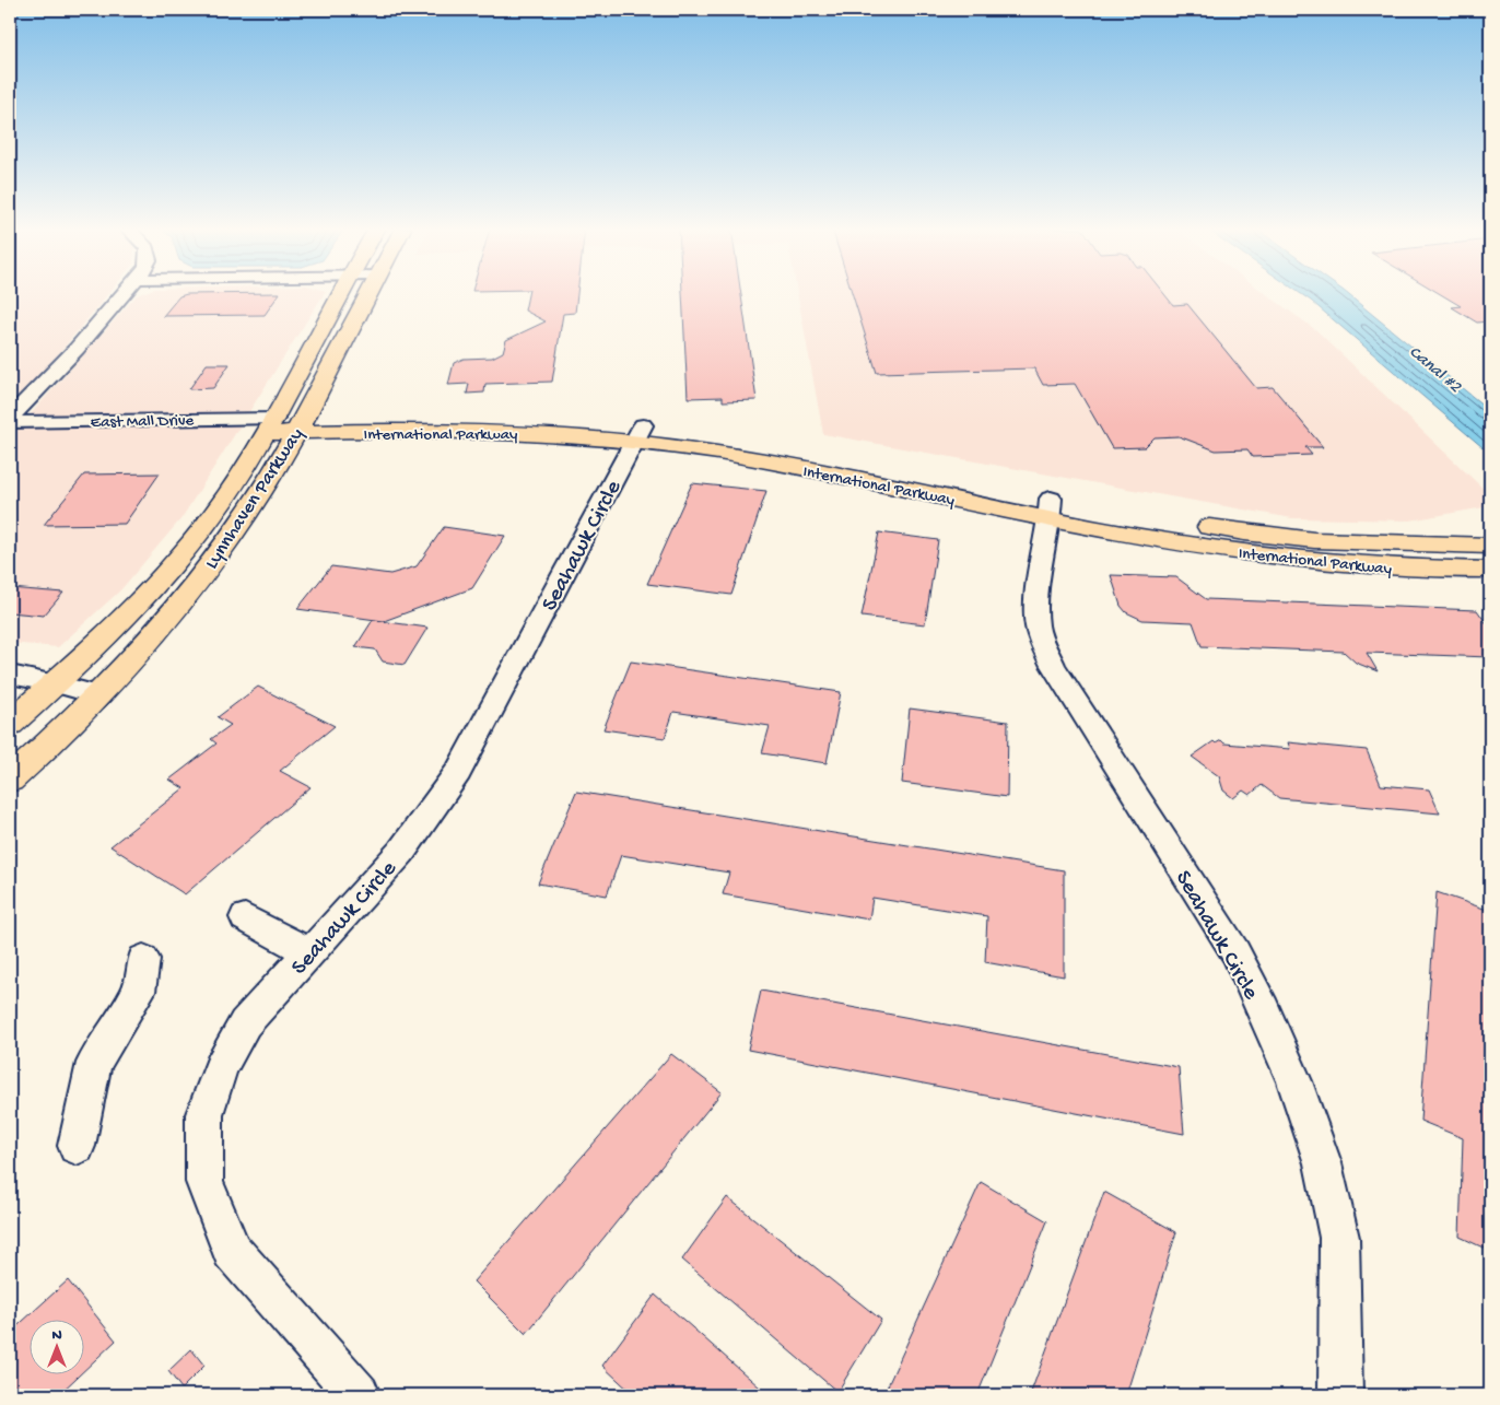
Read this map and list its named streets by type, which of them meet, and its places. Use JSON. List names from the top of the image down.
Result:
{
  "streets": {
    "main road": ["International Parkway", "Lynnhaven Parkway"],
    "street": ["East Mall Drive", "Seahawk Circle"]
  },
  "crossings": [
    ["East Mall Drive", "International Parkway"],
    ["East Mall Drive", "Lynnhaven Parkway"],
    ["International Parkway", "Lynnhaven Parkway"],
    ["International Parkway", "Seahawk Circle"]
  ],
  "water": ["Canal #2"],
  "north": "top"
}
